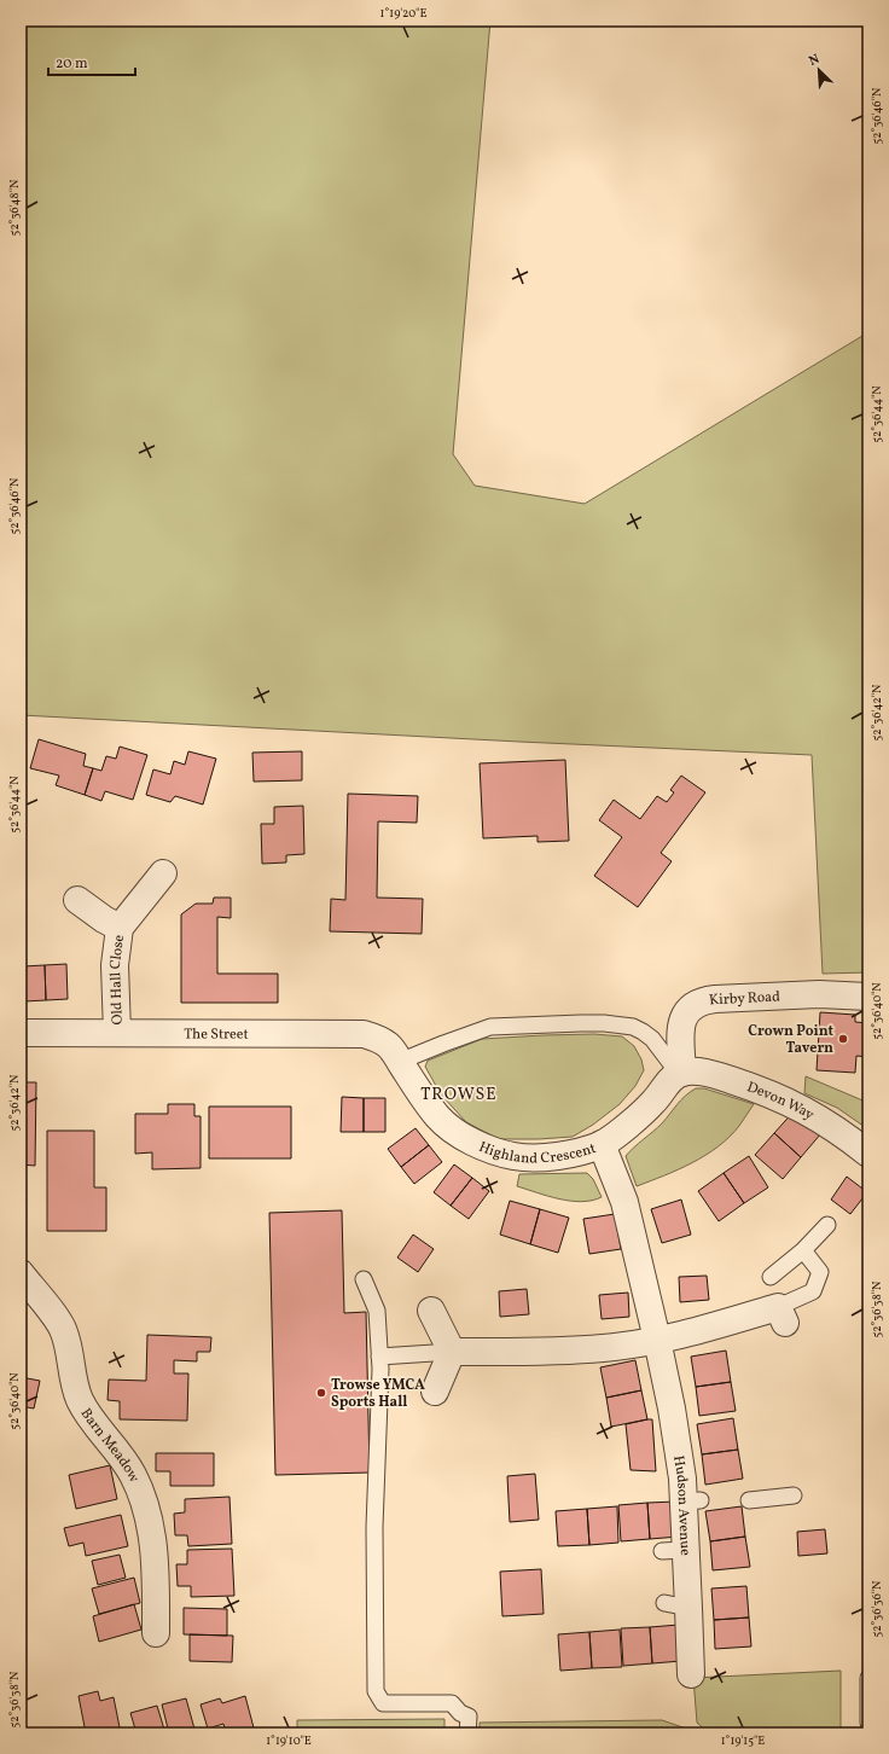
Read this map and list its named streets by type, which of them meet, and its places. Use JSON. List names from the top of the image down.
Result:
{
  "streets": {
    "street": [
      "Old Hall Close",
      "Kirby Road",
      "The Street",
      "Devon Way",
      "Highland Crescent",
      "Barn Meadow",
      "Hudson Avenue"
    ]
  },
  "crossings": [
    ["Old Hall Close", "The Street"],
    ["Kirby Road", "Devon Way"],
    ["Kirby Road", "Highland Crescent"],
    ["The Street", "Highland Crescent"],
    ["Devon Way", "Highland Crescent"],
    ["Highland Crescent", "Hudson Avenue"]
  ],
  "districts": ["TROWSE"],
  "places": ["Crown Point Tavern", "Trowse YMCA Sports Hall"],
  "scale_bar": "20 m",
  "north": "top left",
  "coordinates": [
    "1°19'20\"E",
    "52°36'46\"N",
    "52°36'48\"N",
    "52°36'44\"N",
    "52°36'42\"N",
    "52°36'40\"N",
    "52°36'38\"N",
    "52°36'36\"N",
    "1°19'10\"E",
    "1°19'15\"E"
  ]
}
